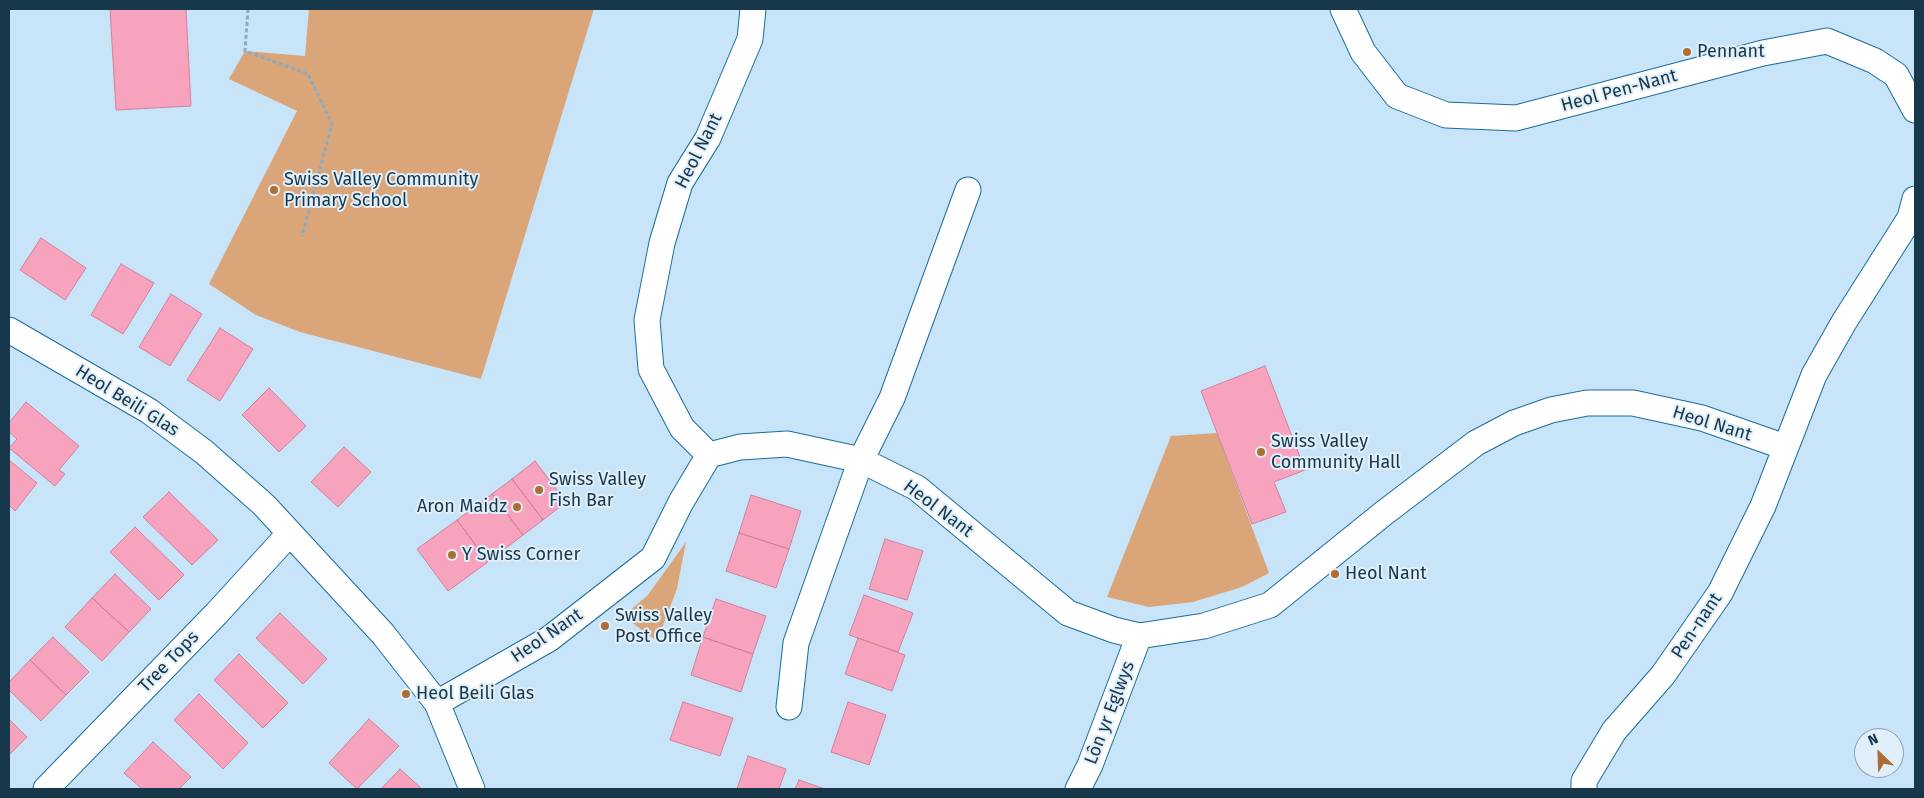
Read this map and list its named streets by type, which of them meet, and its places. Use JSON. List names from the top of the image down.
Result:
{
  "streets": {
    "street": [
      "Heol Pen-Nant",
      "Heol Nant",
      "Heol Beili Glas",
      "Pen-nant",
      "Tree Tops",
      "Lôn yr Eglwys"
    ]
  },
  "crossings": [
    ["Heol Nant", "Heol Beili Glas"],
    ["Heol Nant", "Pen-nant"],
    ["Heol Nant", "Lôn yr Eglwys"],
    ["Heol Beili Glas", "Tree Tops"]
  ],
  "places": [
    "Pennant",
    "Swiss Valley Community Primary School",
    "Swiss Valley Community Hall",
    "Swiss Valley Fish Bar",
    "Aron Maidz",
    "Y Swiss Corner",
    "Heol Nant",
    "Swiss Valley Post Office",
    "Heol Beili Glas"
  ],
  "north": "top left"
}
